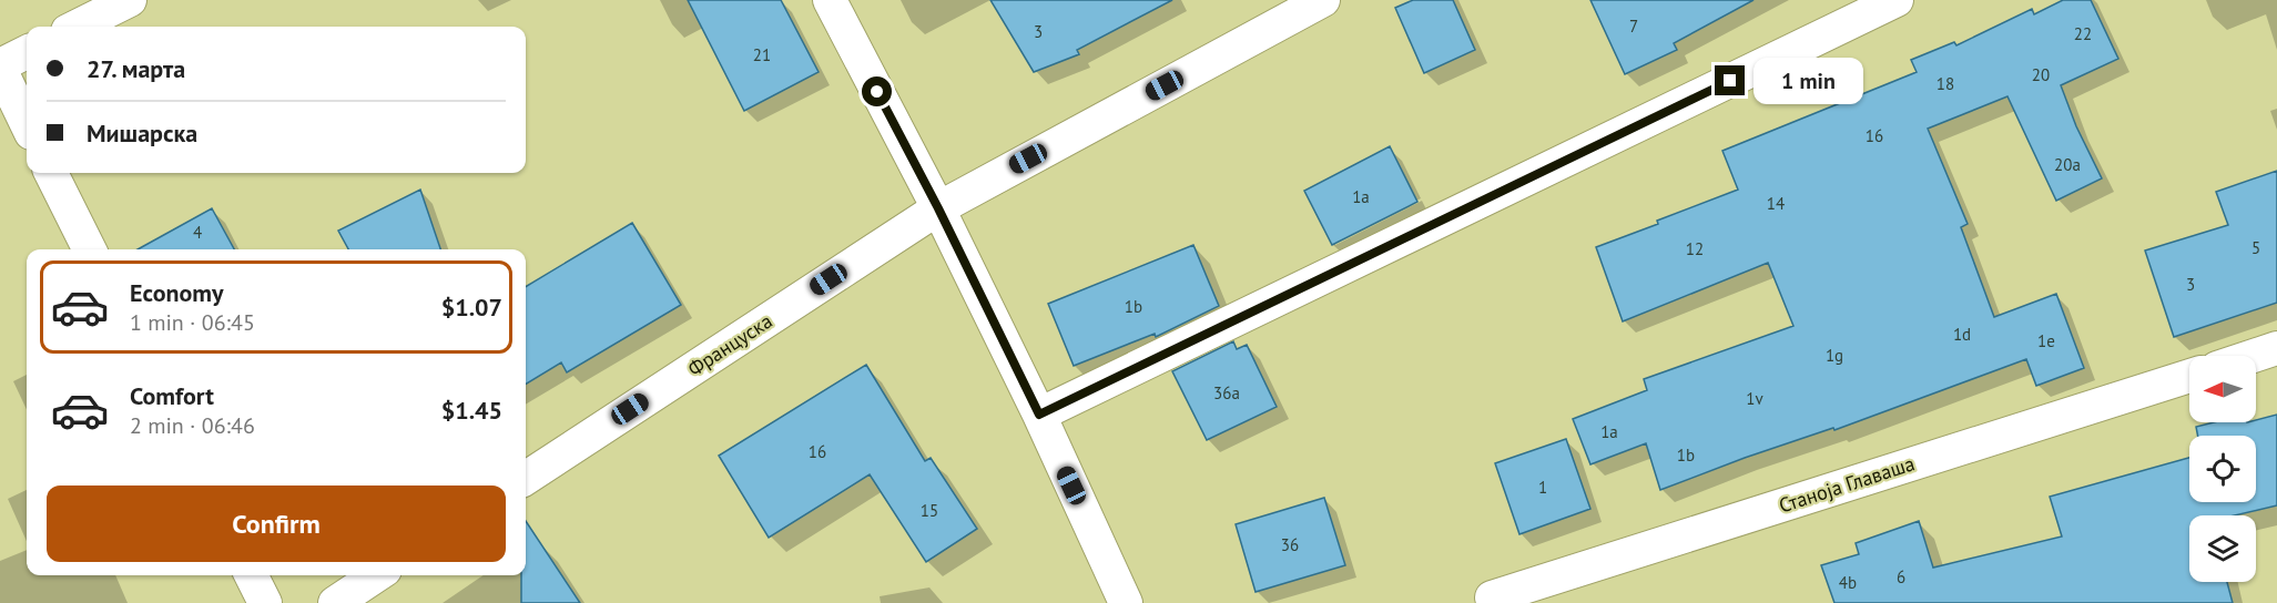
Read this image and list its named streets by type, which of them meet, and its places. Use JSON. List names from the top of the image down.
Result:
{
  "streets": {
    "street": ["Француска", "Станоја Главаша"]
  },
  "house_numbers": [
    "7",
    "3",
    "22",
    "21",
    "20",
    "18",
    "16",
    "20a",
    "1a",
    "14",
    "4",
    "5",
    "12",
    "3",
    "1b",
    "1d",
    "1e",
    "1g",
    "36a",
    "1v",
    "1a",
    "16",
    "1b",
    "1",
    "15",
    "36",
    "6",
    "4b"
  ],
  "north": "left",
  "page": {
    "banner": ["27. марта", "Мишарска"],
    "bubble": "1 min",
    "list": [
      {
        "name": "Economy",
        "note": "1 min · 06:45",
        "value": "$1.07"
      },
      {
        "name": "Comfort",
        "note": "2 min · 06:46",
        "value": "$1.45"
      }
    ],
    "buttons": "Confirm"
  }
}
